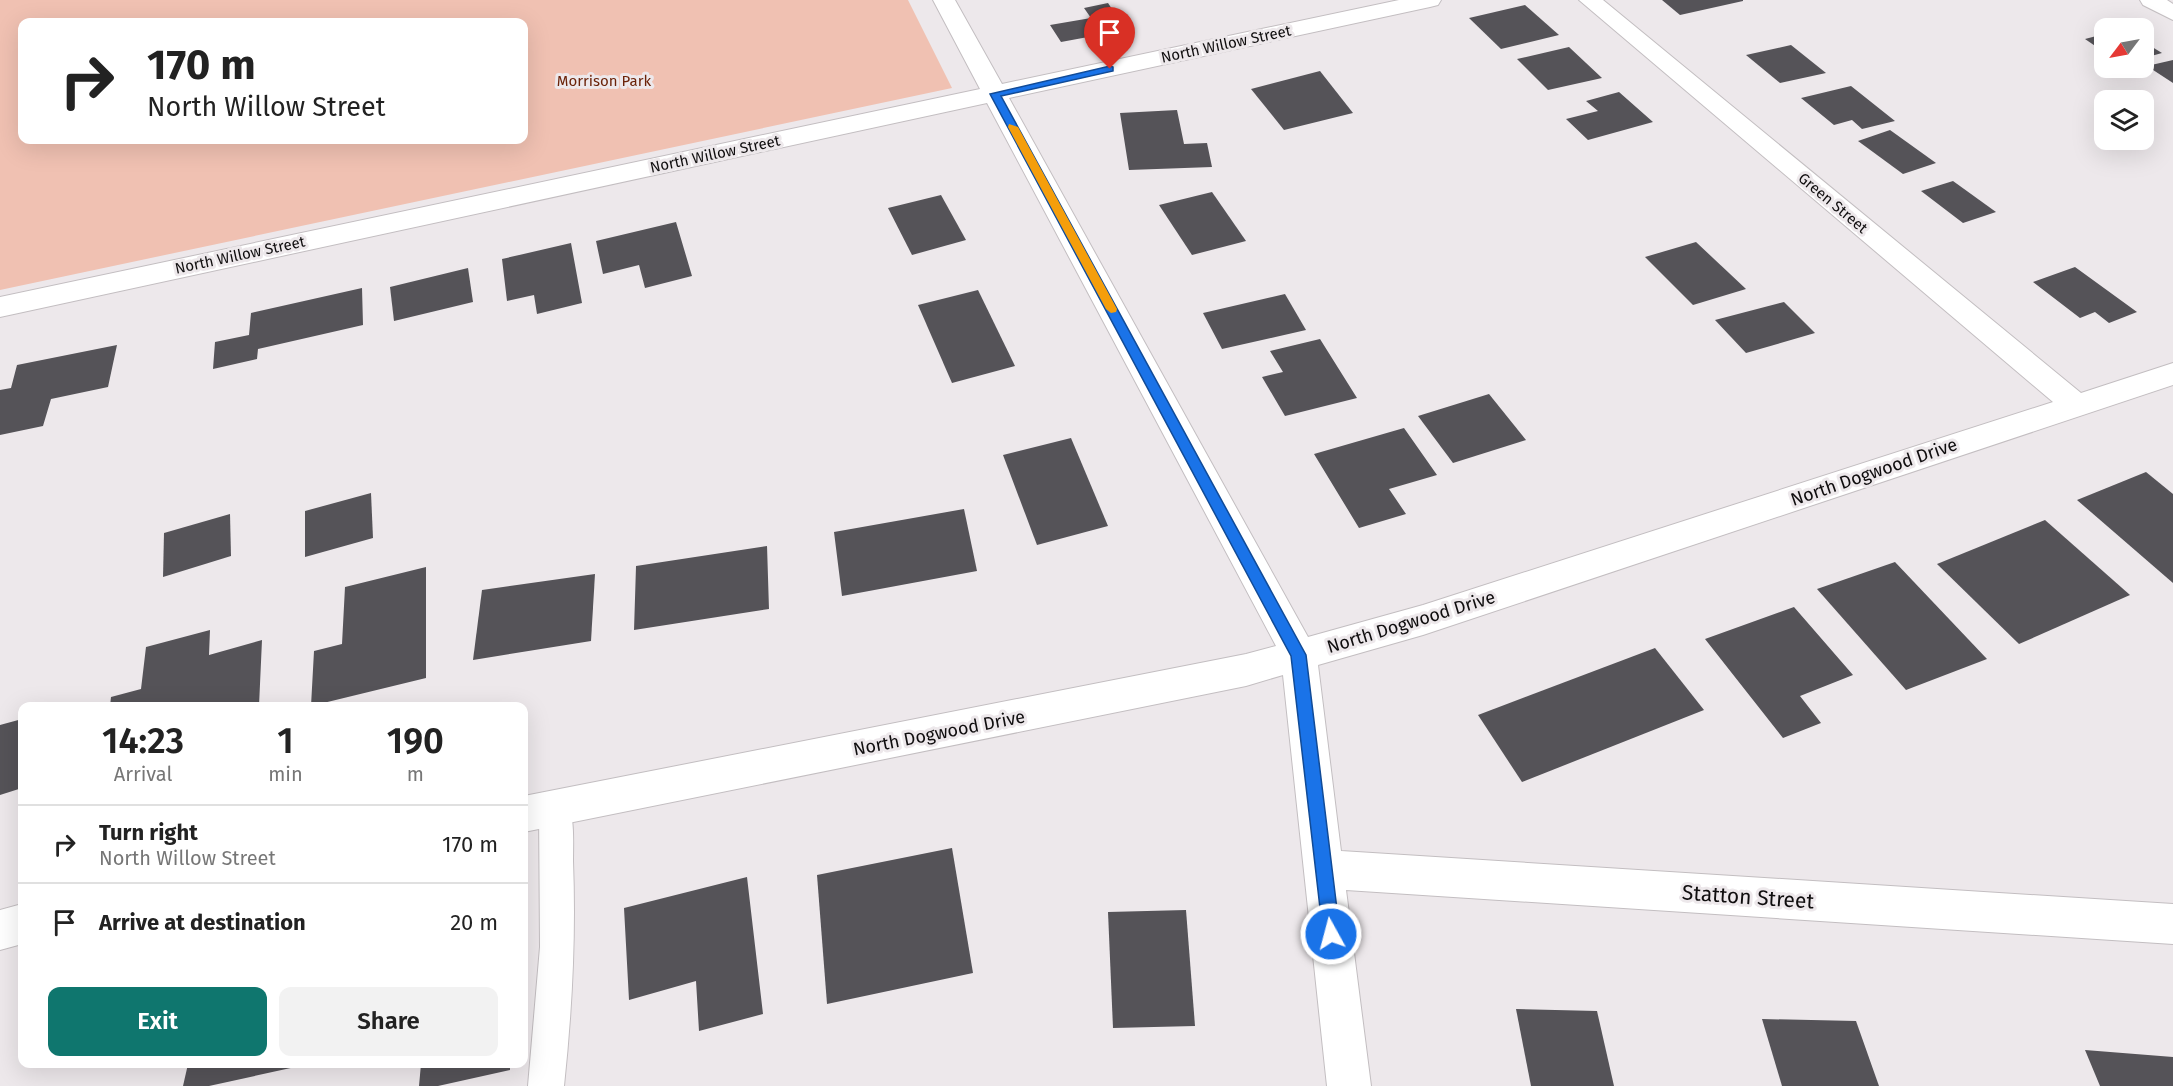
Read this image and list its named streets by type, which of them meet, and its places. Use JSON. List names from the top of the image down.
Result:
{
  "streets": {
    "street": [
      "North Willow Street",
      "Green Street",
      "North Dogwood Drive",
      "Statton Street"
    ]
  },
  "crossings": [
    ["Green Street", "North Dogwood Drive"]
  ],
  "parks": ["Morrison Park"],
  "north": "bottom left",
  "page": {
    "turn": ["170 m", "North Willow Street"],
    "eta": [
      "14:23",
      "Arrival",
      "1",
      "min",
      "190",
      "m"
    ],
    "list": [
      {
        "name": "Turn right",
        "note": "North Willow Street",
        "value": "170 m"
      },
      {
        "name": "Arrive at destination",
        "value": "20 m"
      }
    ],
    "buttons": ["Exit", "Share"]
  }
}
